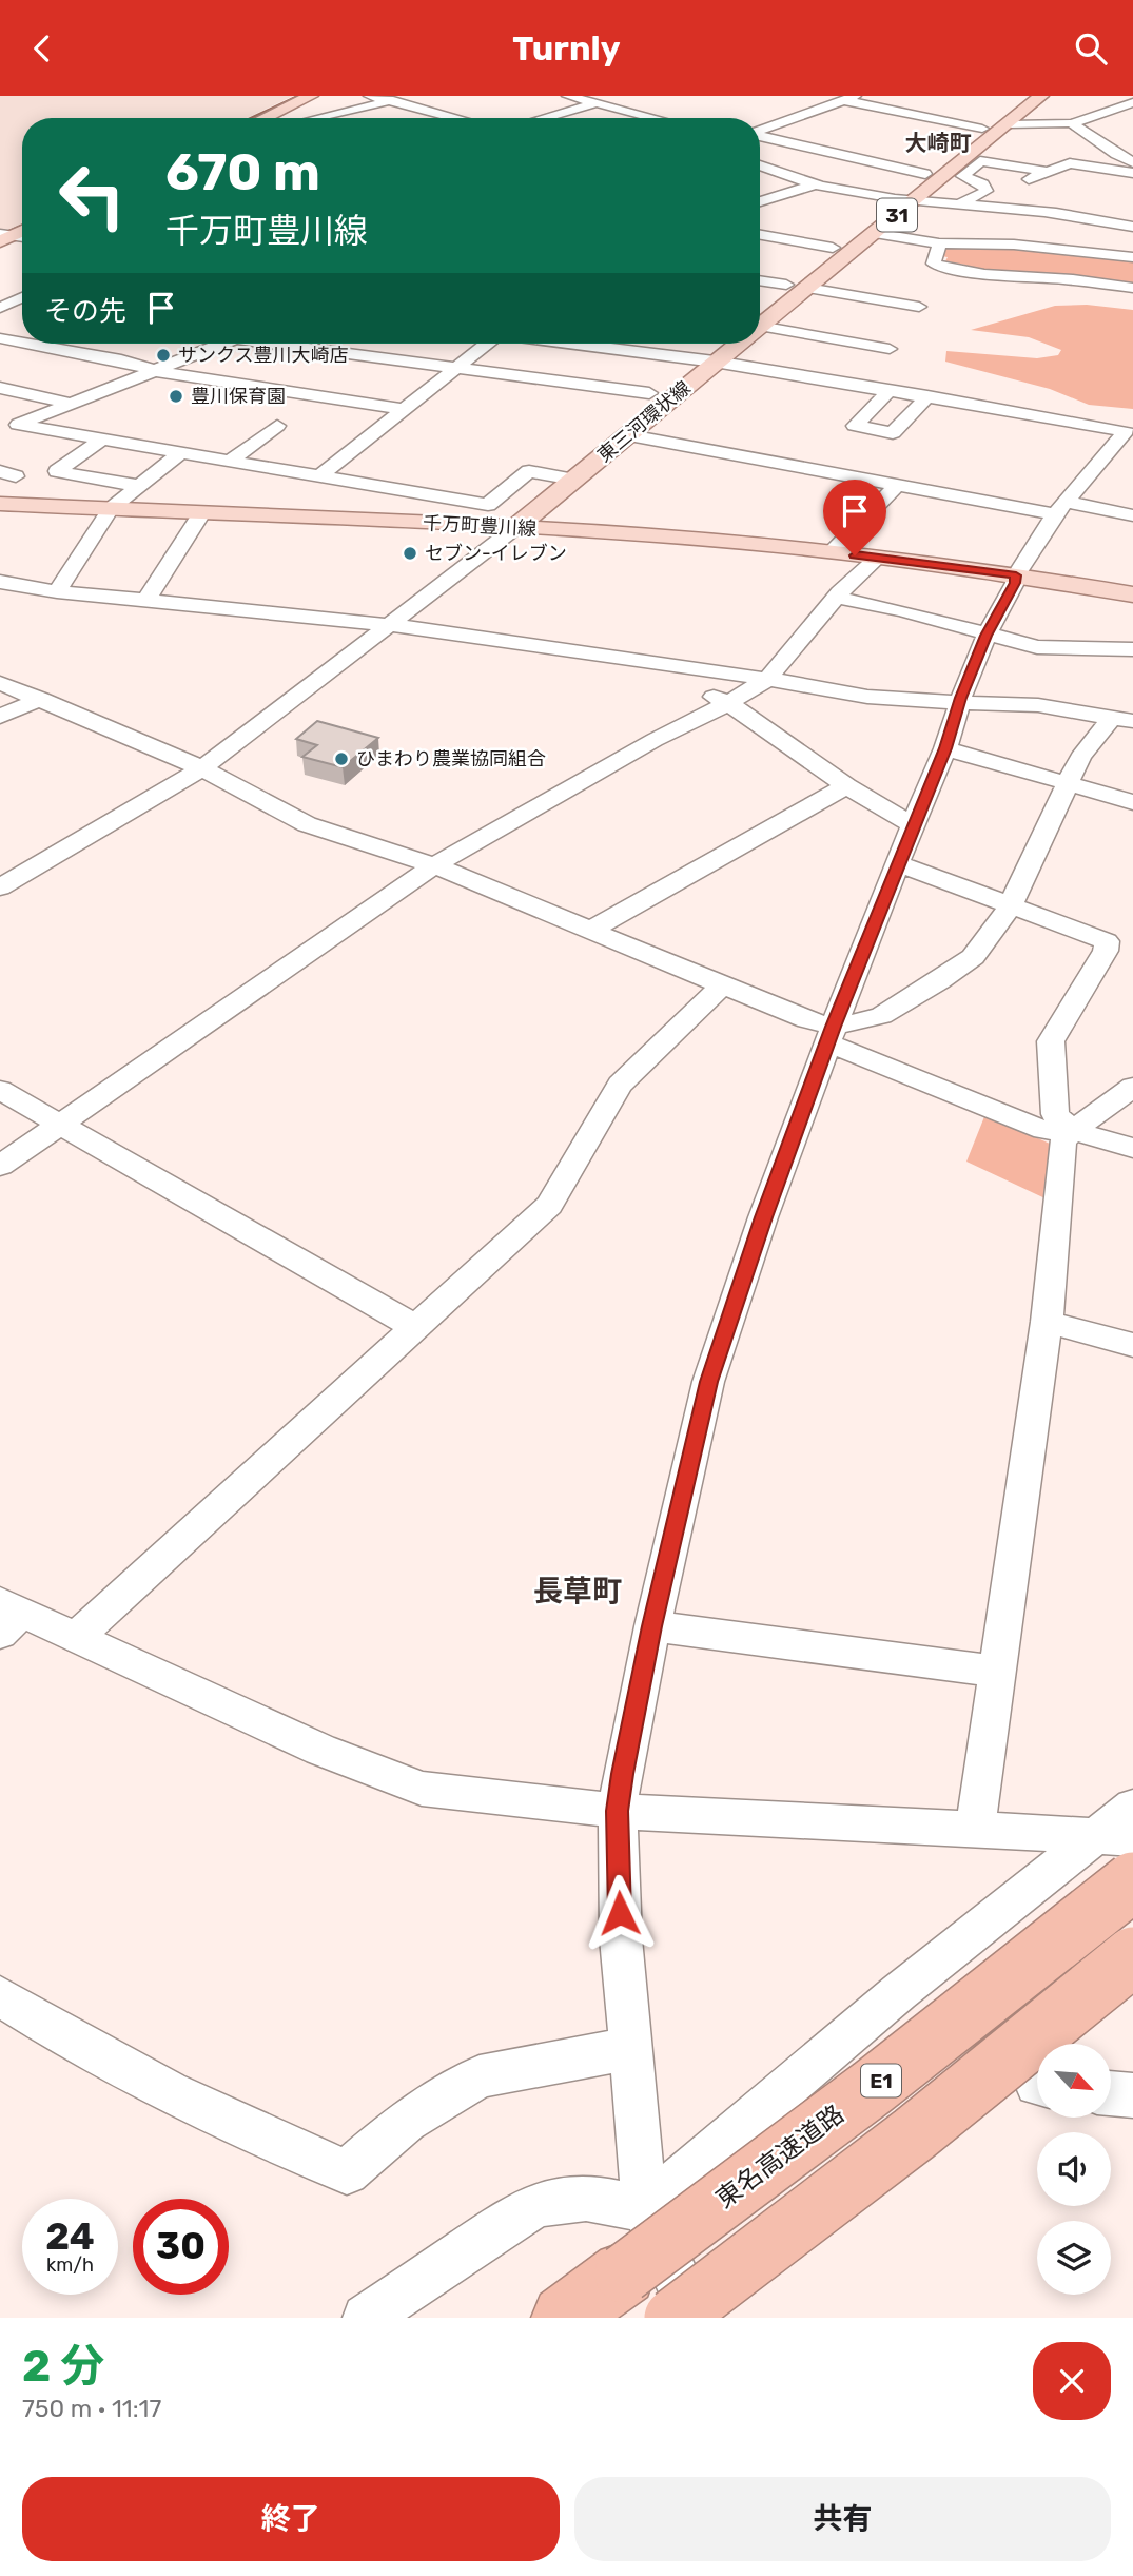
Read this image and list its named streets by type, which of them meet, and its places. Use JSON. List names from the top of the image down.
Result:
{
  "streets": {
    "highway": ["E1", "東名高速道路"],
    "main road": ["31", "東三河環状線", "千万町豊川線"]
  },
  "crossings": [
    ["東三河環状線", "千万町豊川線"]
  ],
  "districts": ["大崎町", "長草町"],
  "places": [
    "サンクス豊川大崎店",
    "豊川保育園",
    "セブン-イレブン",
    "ひまわり農業協同組合"
  ],
  "north": "bottom right",
  "page": {
    "header": "Turnly",
    "turn": ["670 m", "千万町豊川線"],
    "then": "その先",
    "speed": "24 km/h",
    "limit": "30",
    "heading": ["2 分", "750 m · 11:17"],
    "buttons": ["終了", "共有"]
  }
}
